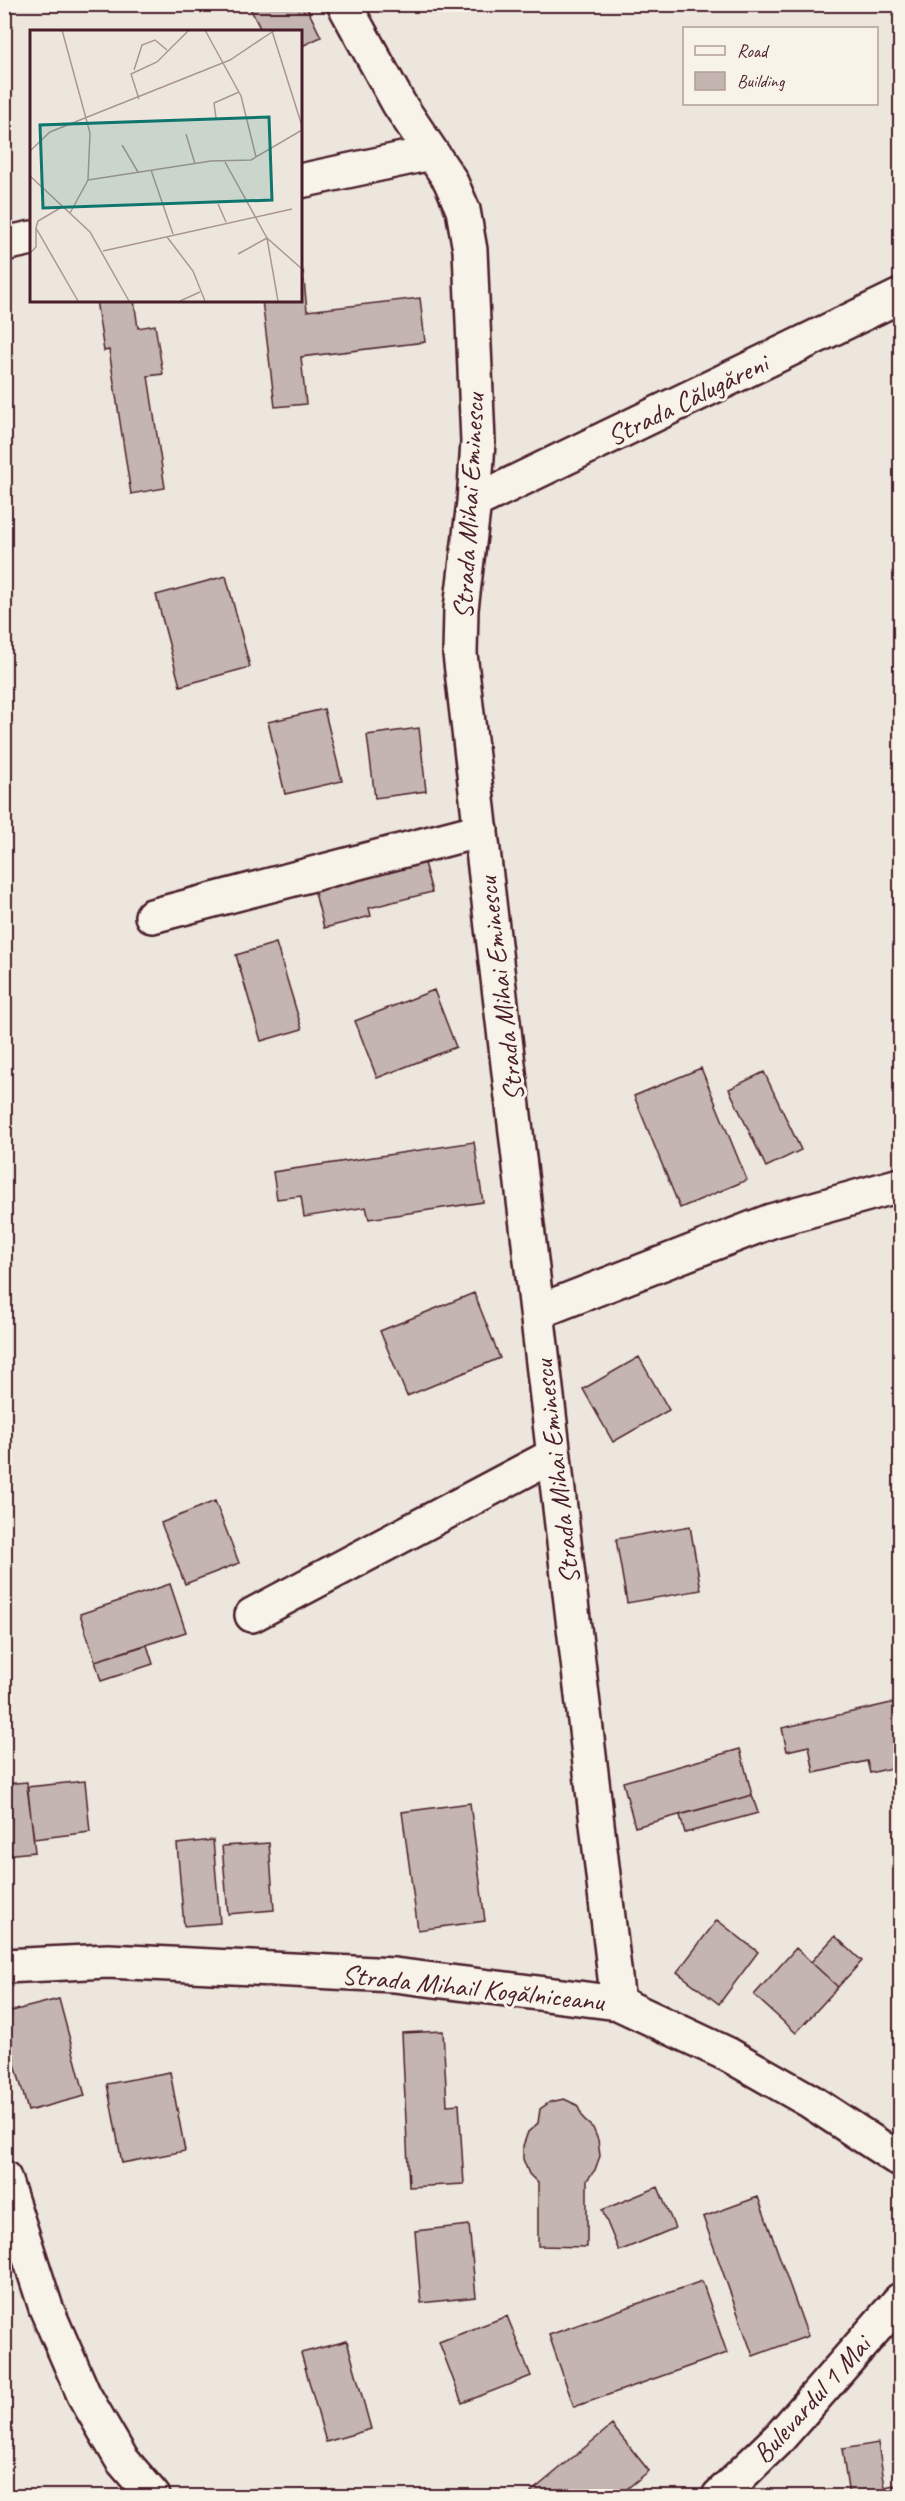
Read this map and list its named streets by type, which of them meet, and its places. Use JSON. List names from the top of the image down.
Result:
{
  "streets": {
    "street": [
      "Strada Călugăreni",
      "Strada Mihai Eminescu",
      "Strada Mihail Kogălniceanu",
      "Bulevardul 1 Mai"
    ]
  },
  "crossings": [
    ["Strada Călugăreni", "Strada Mihai Eminescu"],
    ["Strada Mihai Eminescu", "Strada Mihail Kogălniceanu"]
  ],
  "legend": ["Road", "Building"]
}
